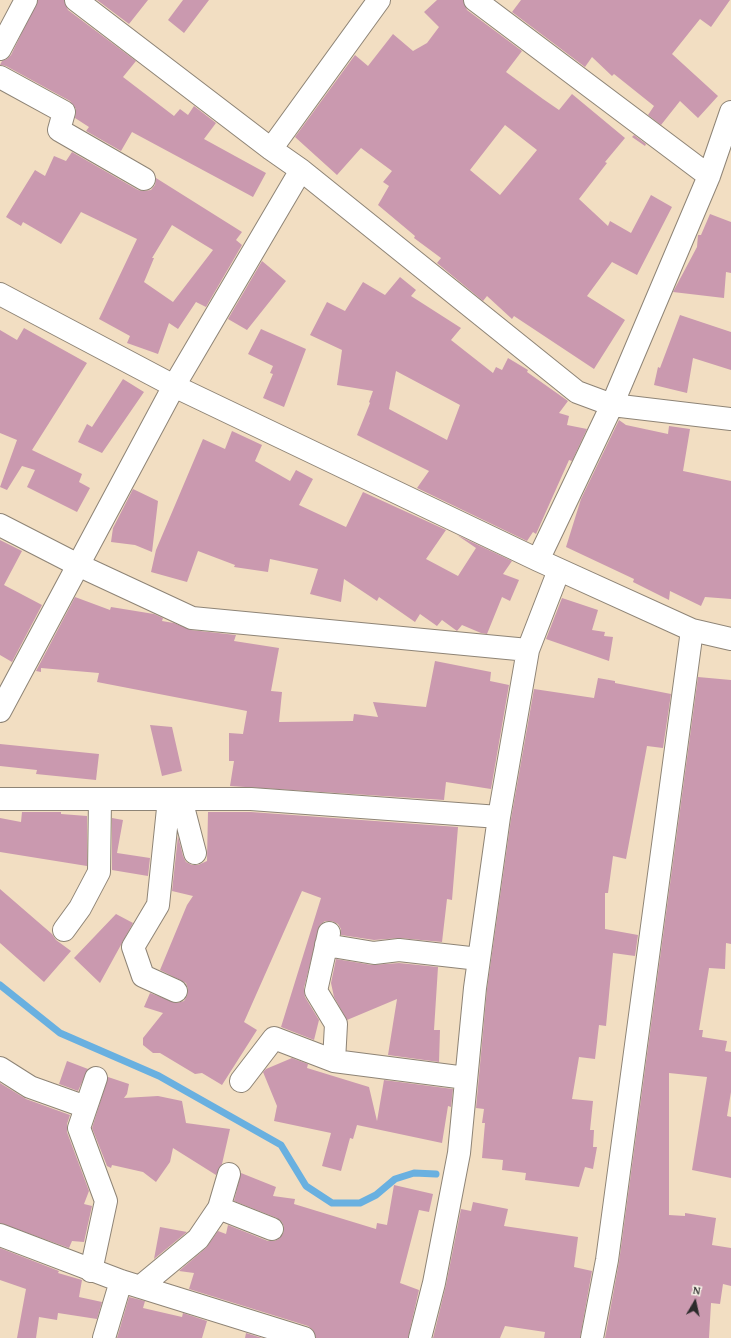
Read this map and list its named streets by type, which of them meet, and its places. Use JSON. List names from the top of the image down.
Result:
{
  "north": "top"
}
